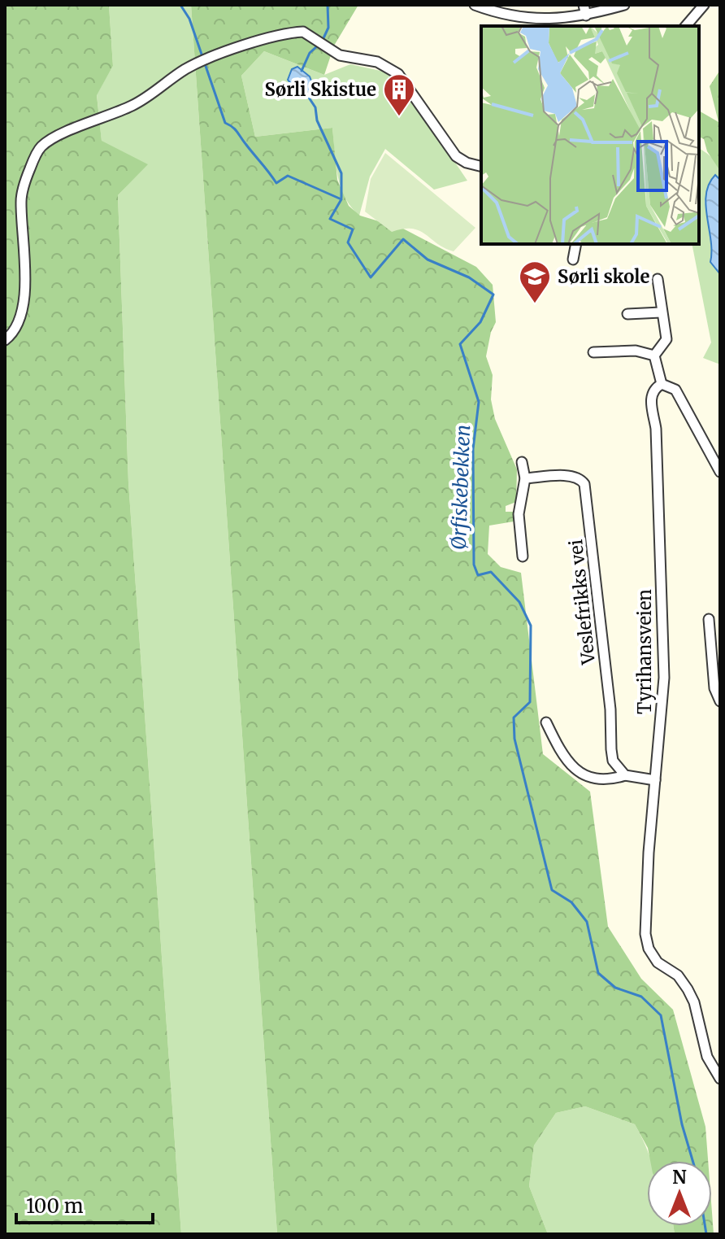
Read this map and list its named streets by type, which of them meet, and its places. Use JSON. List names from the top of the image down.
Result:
{
  "streets": {
    "street": ["Veslefrikks vei", "Tyrihansveien"]
  },
  "water": ["Ørfiskebekken"],
  "places": {
    "building": ["Sørli Skistue"],
    "school or university": ["Sørli skole"]
  },
  "scale_bar": "100 m",
  "north": "top"
}
